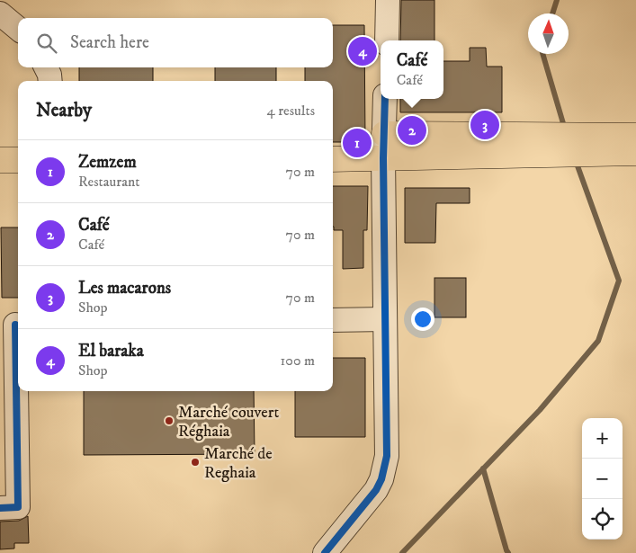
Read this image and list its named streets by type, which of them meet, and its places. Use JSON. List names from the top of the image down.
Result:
{
  "places": ["Marché couvert Réghaia", "Marché de Reghaia"],
  "north": "top",
  "page": {
    "search": "Search here",
    "pins": [
      "4",
      "3",
      "2",
      "1"
    ],
    "popup": ["Café", "Café"],
    "heading": ["Nearby", "4 results"],
    "list": [
      {
        "mark": "1",
        "name": "Zemzem",
        "note": "Restaurant",
        "value": "70 m"
      },
      {
        "mark": "2",
        "name": "Café",
        "note": "Café",
        "value": "70 m"
      },
      {
        "mark": "3",
        "name": "Les macarons",
        "note": "Shop",
        "value": "70 m"
      },
      {
        "mark": "4",
        "name": "El baraka",
        "note": "Shop",
        "value": "100 m"
      }
    ],
    "map_buttons": ["+", "−"]
  }
}
